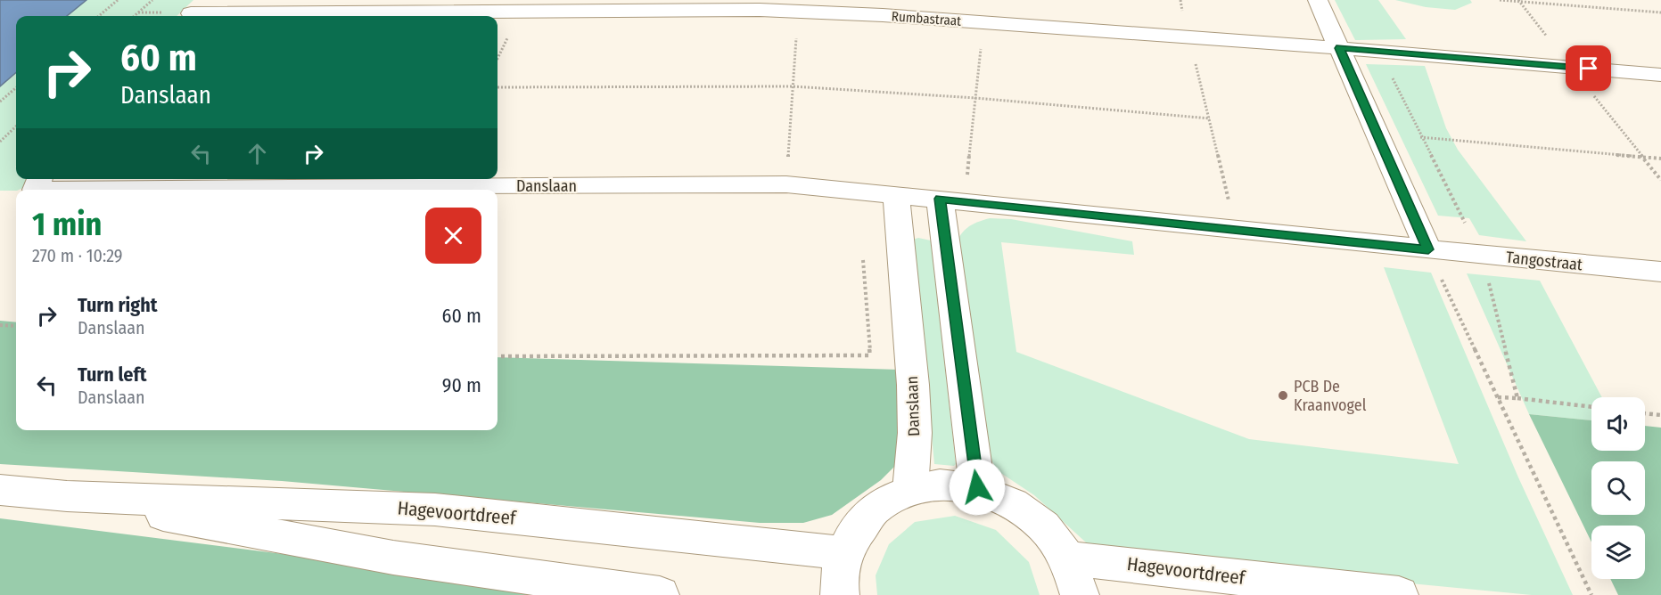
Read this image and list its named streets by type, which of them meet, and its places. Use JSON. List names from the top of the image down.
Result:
{
  "streets": {
    "street": [
      "Rumbastraat",
      "Danslaan",
      "Tangostraat",
      "Hagevoortdreef"
    ]
  },
  "crossings": [
    ["Danslaan", "Tangostraat"]
  ],
  "places": ["PCB De Kraanvogel"],
  "page": {
    "turn": ["60 m", "Danslaan"],
    "heading": ["1 min", "270 m · 10:29"],
    "list": [
      {
        "name": "Turn right",
        "note": "Danslaan",
        "value": "60 m"
      },
      {
        "name": "Turn left",
        "note": "Danslaan",
        "value": "90 m"
      }
    ]
  }
}
